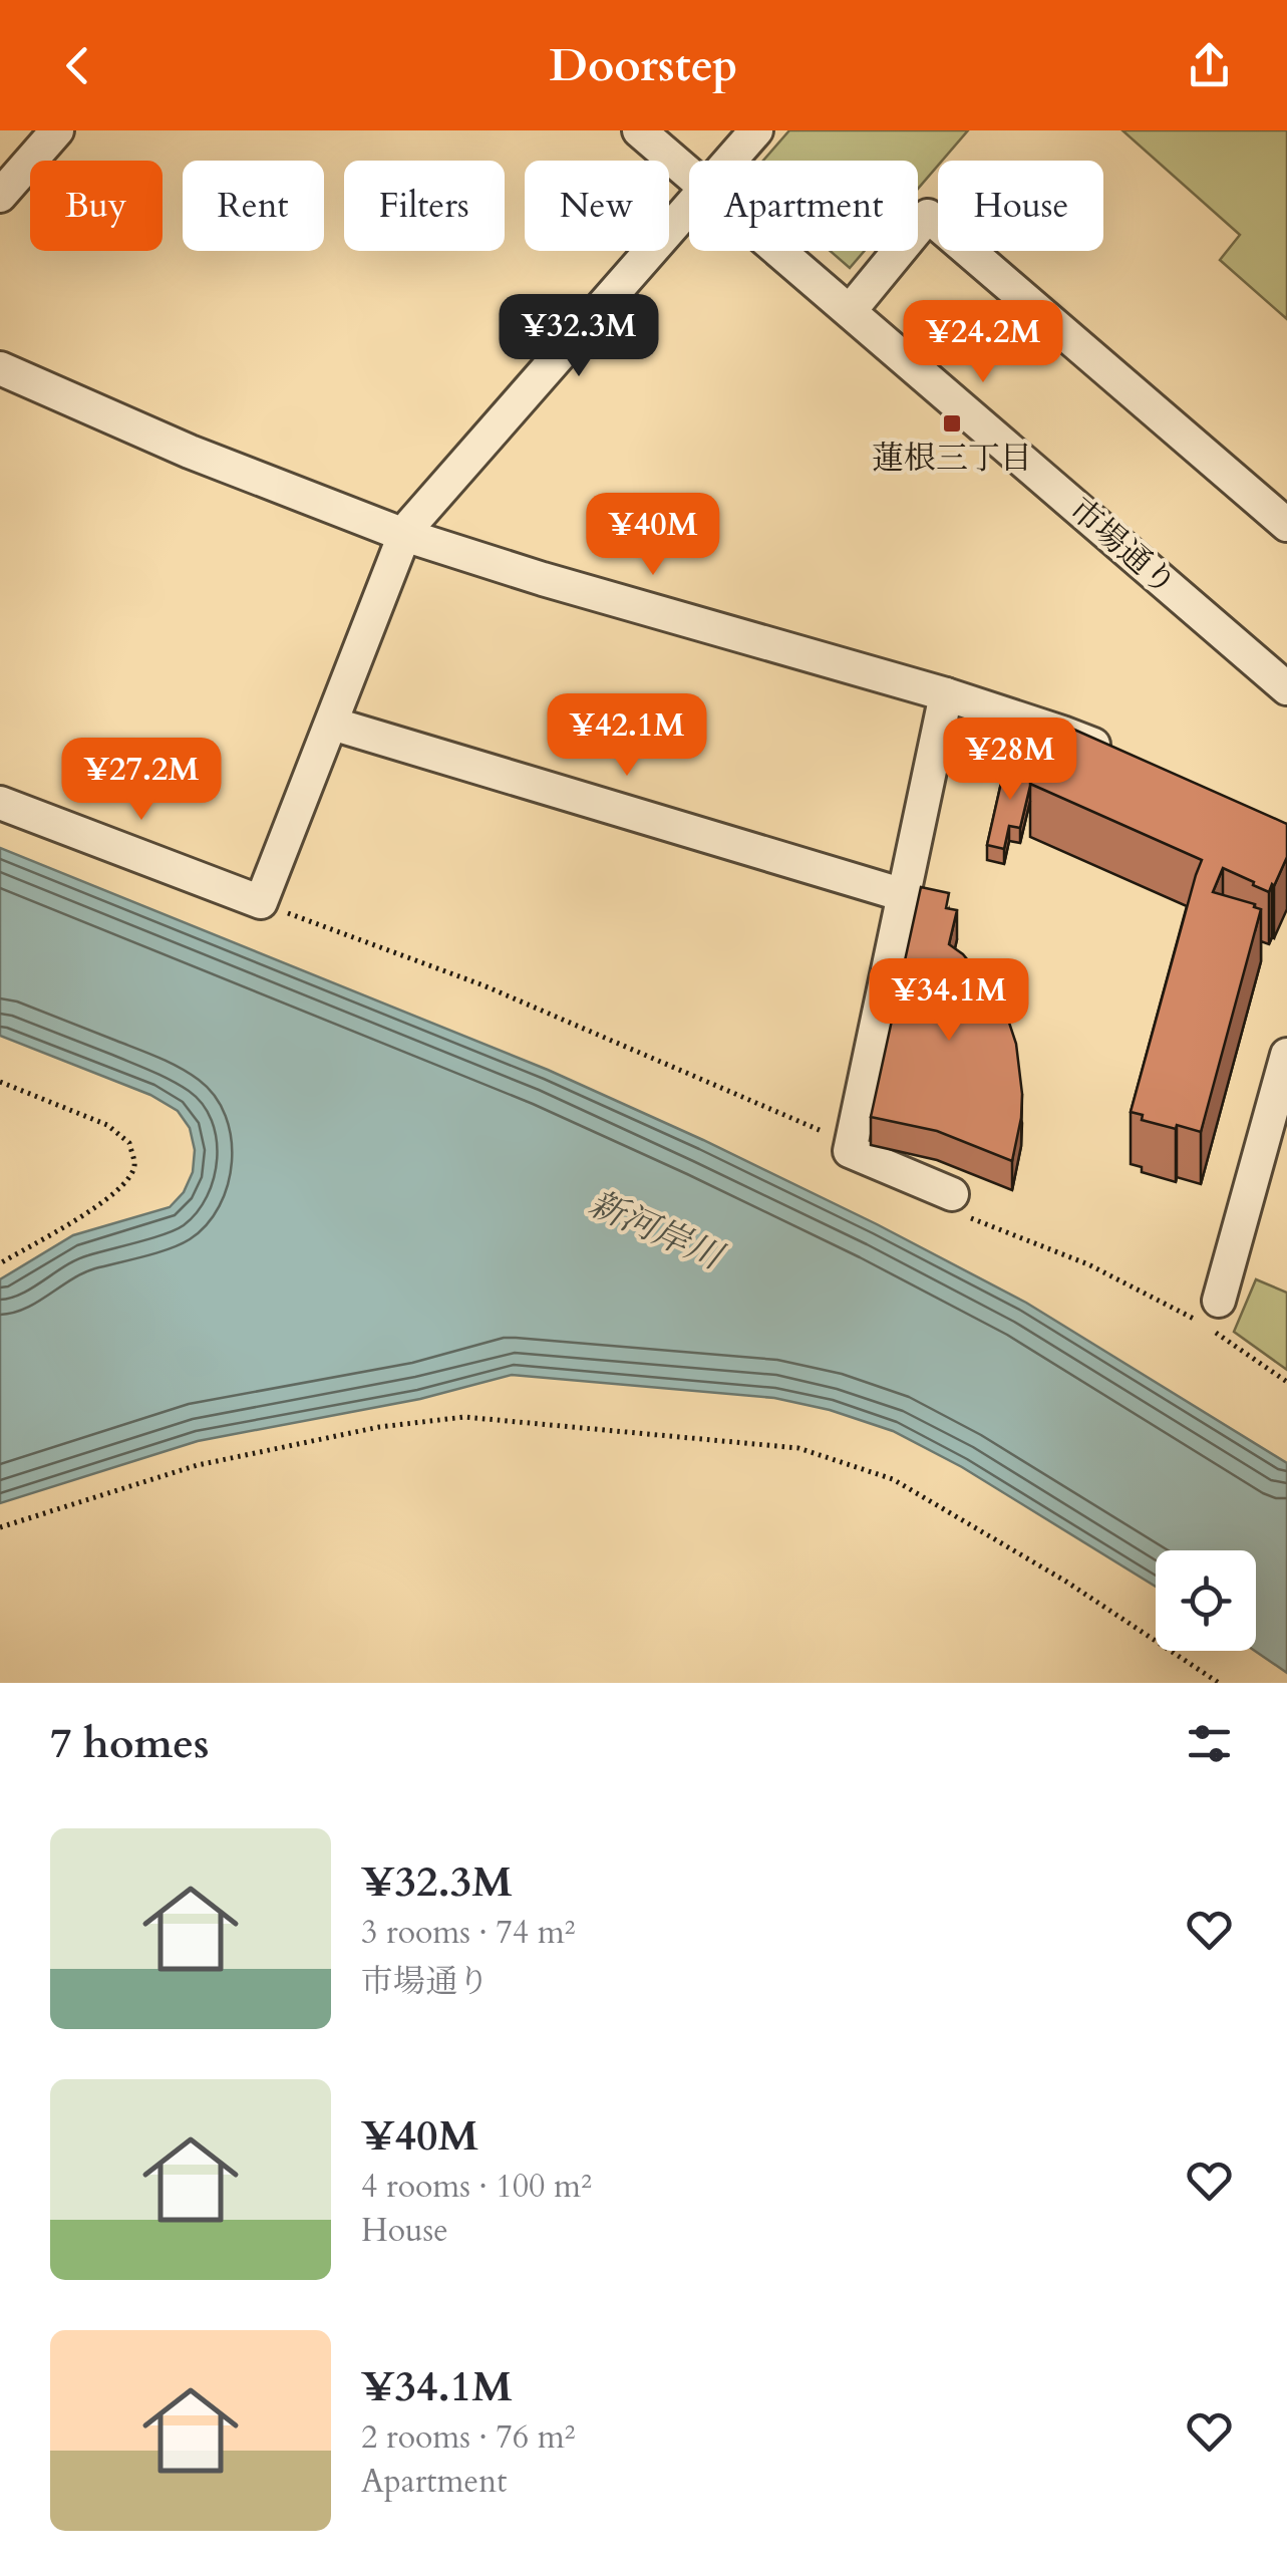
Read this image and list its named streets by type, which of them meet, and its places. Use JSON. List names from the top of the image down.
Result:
{
  "streets": {
    "street": ["市場通り"]
  },
  "water": ["新河岸川"],
  "places": {
    "transit": ["蓮根三丁目"]
  },
  "page": {
    "header": "Doorstep",
    "chip": [
      "Buy",
      "Rent",
      "Filters",
      "New",
      "Apartment",
      "House"
    ],
    "price": [
      "¥32.3M",
      "¥24.2M",
      "¥40M",
      "¥42.1M",
      "¥28M",
      "¥27.2M",
      "¥34.1M"
    ],
    "heading": "7 homes",
    "list": [
      {
        "name": "¥32.3M",
        "note": "3 rooms · 74 m² · 市場通り"
      },
      {
        "name": "¥40M",
        "note": "4 rooms · 100 m² · House"
      },
      {
        "name": "¥34.1M",
        "note": "2 rooms · 76 m² · Apartment"
      }
    ]
  }
}
